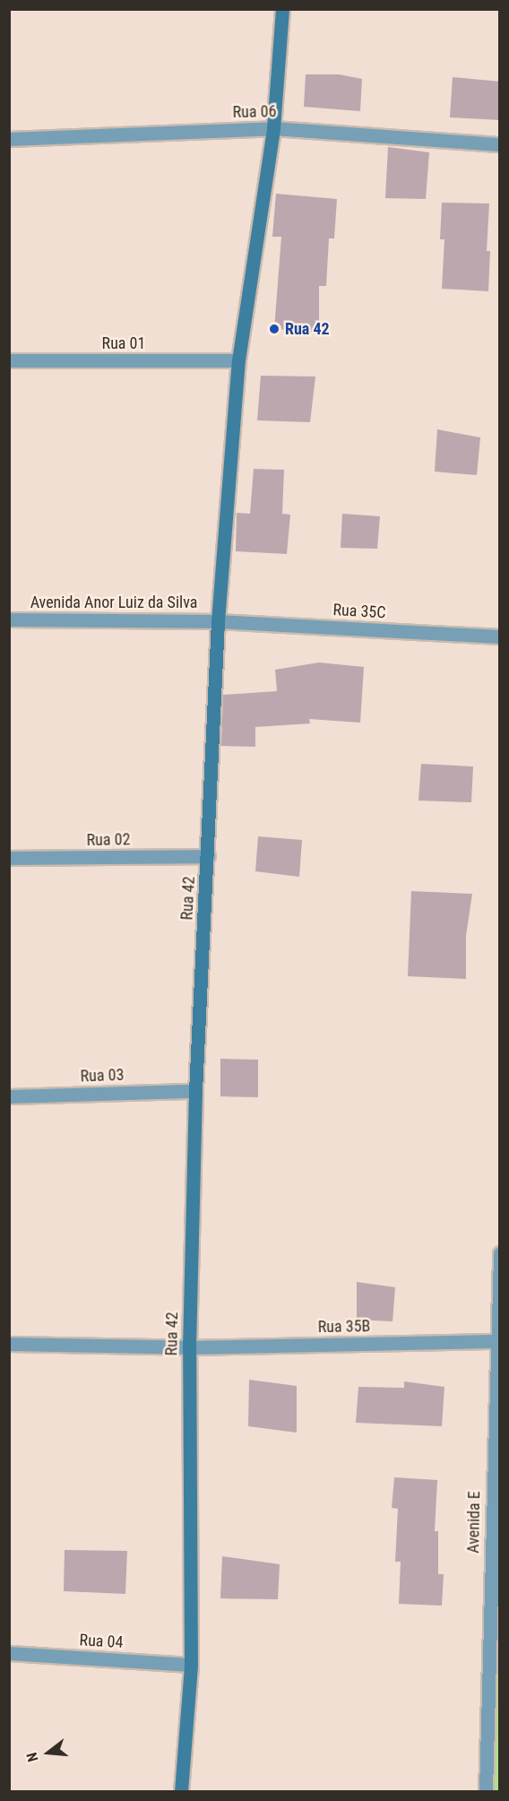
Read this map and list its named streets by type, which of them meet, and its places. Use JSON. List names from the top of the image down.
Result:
{
  "streets": {
    "street": [
      "Rua 06",
      "Rua 01",
      "Avenida Anor Luiz da Silva",
      "Rua 35C",
      "Rua 02",
      "Rua 42",
      "Rua 03",
      "Rua 35B",
      "Avenida E",
      "Rua 04"
    ]
  },
  "crossings": [
    ["Rua 06", "Rua 42"],
    ["Rua 01", "Rua 42"],
    ["Avenida Anor Luiz da Silva", "Rua 35C"],
    ["Avenida Anor Luiz da Silva", "Rua 42"],
    ["Rua 35C", "Rua 42"],
    ["Rua 02", "Rua 42"],
    ["Rua 42", "Rua 03"],
    ["Rua 42", "Rua 35B"],
    ["Rua 42", "Rua 04"],
    ["Rua 35B", "Avenida E"]
  ],
  "places": ["Rua 42"],
  "north": "left"
}
